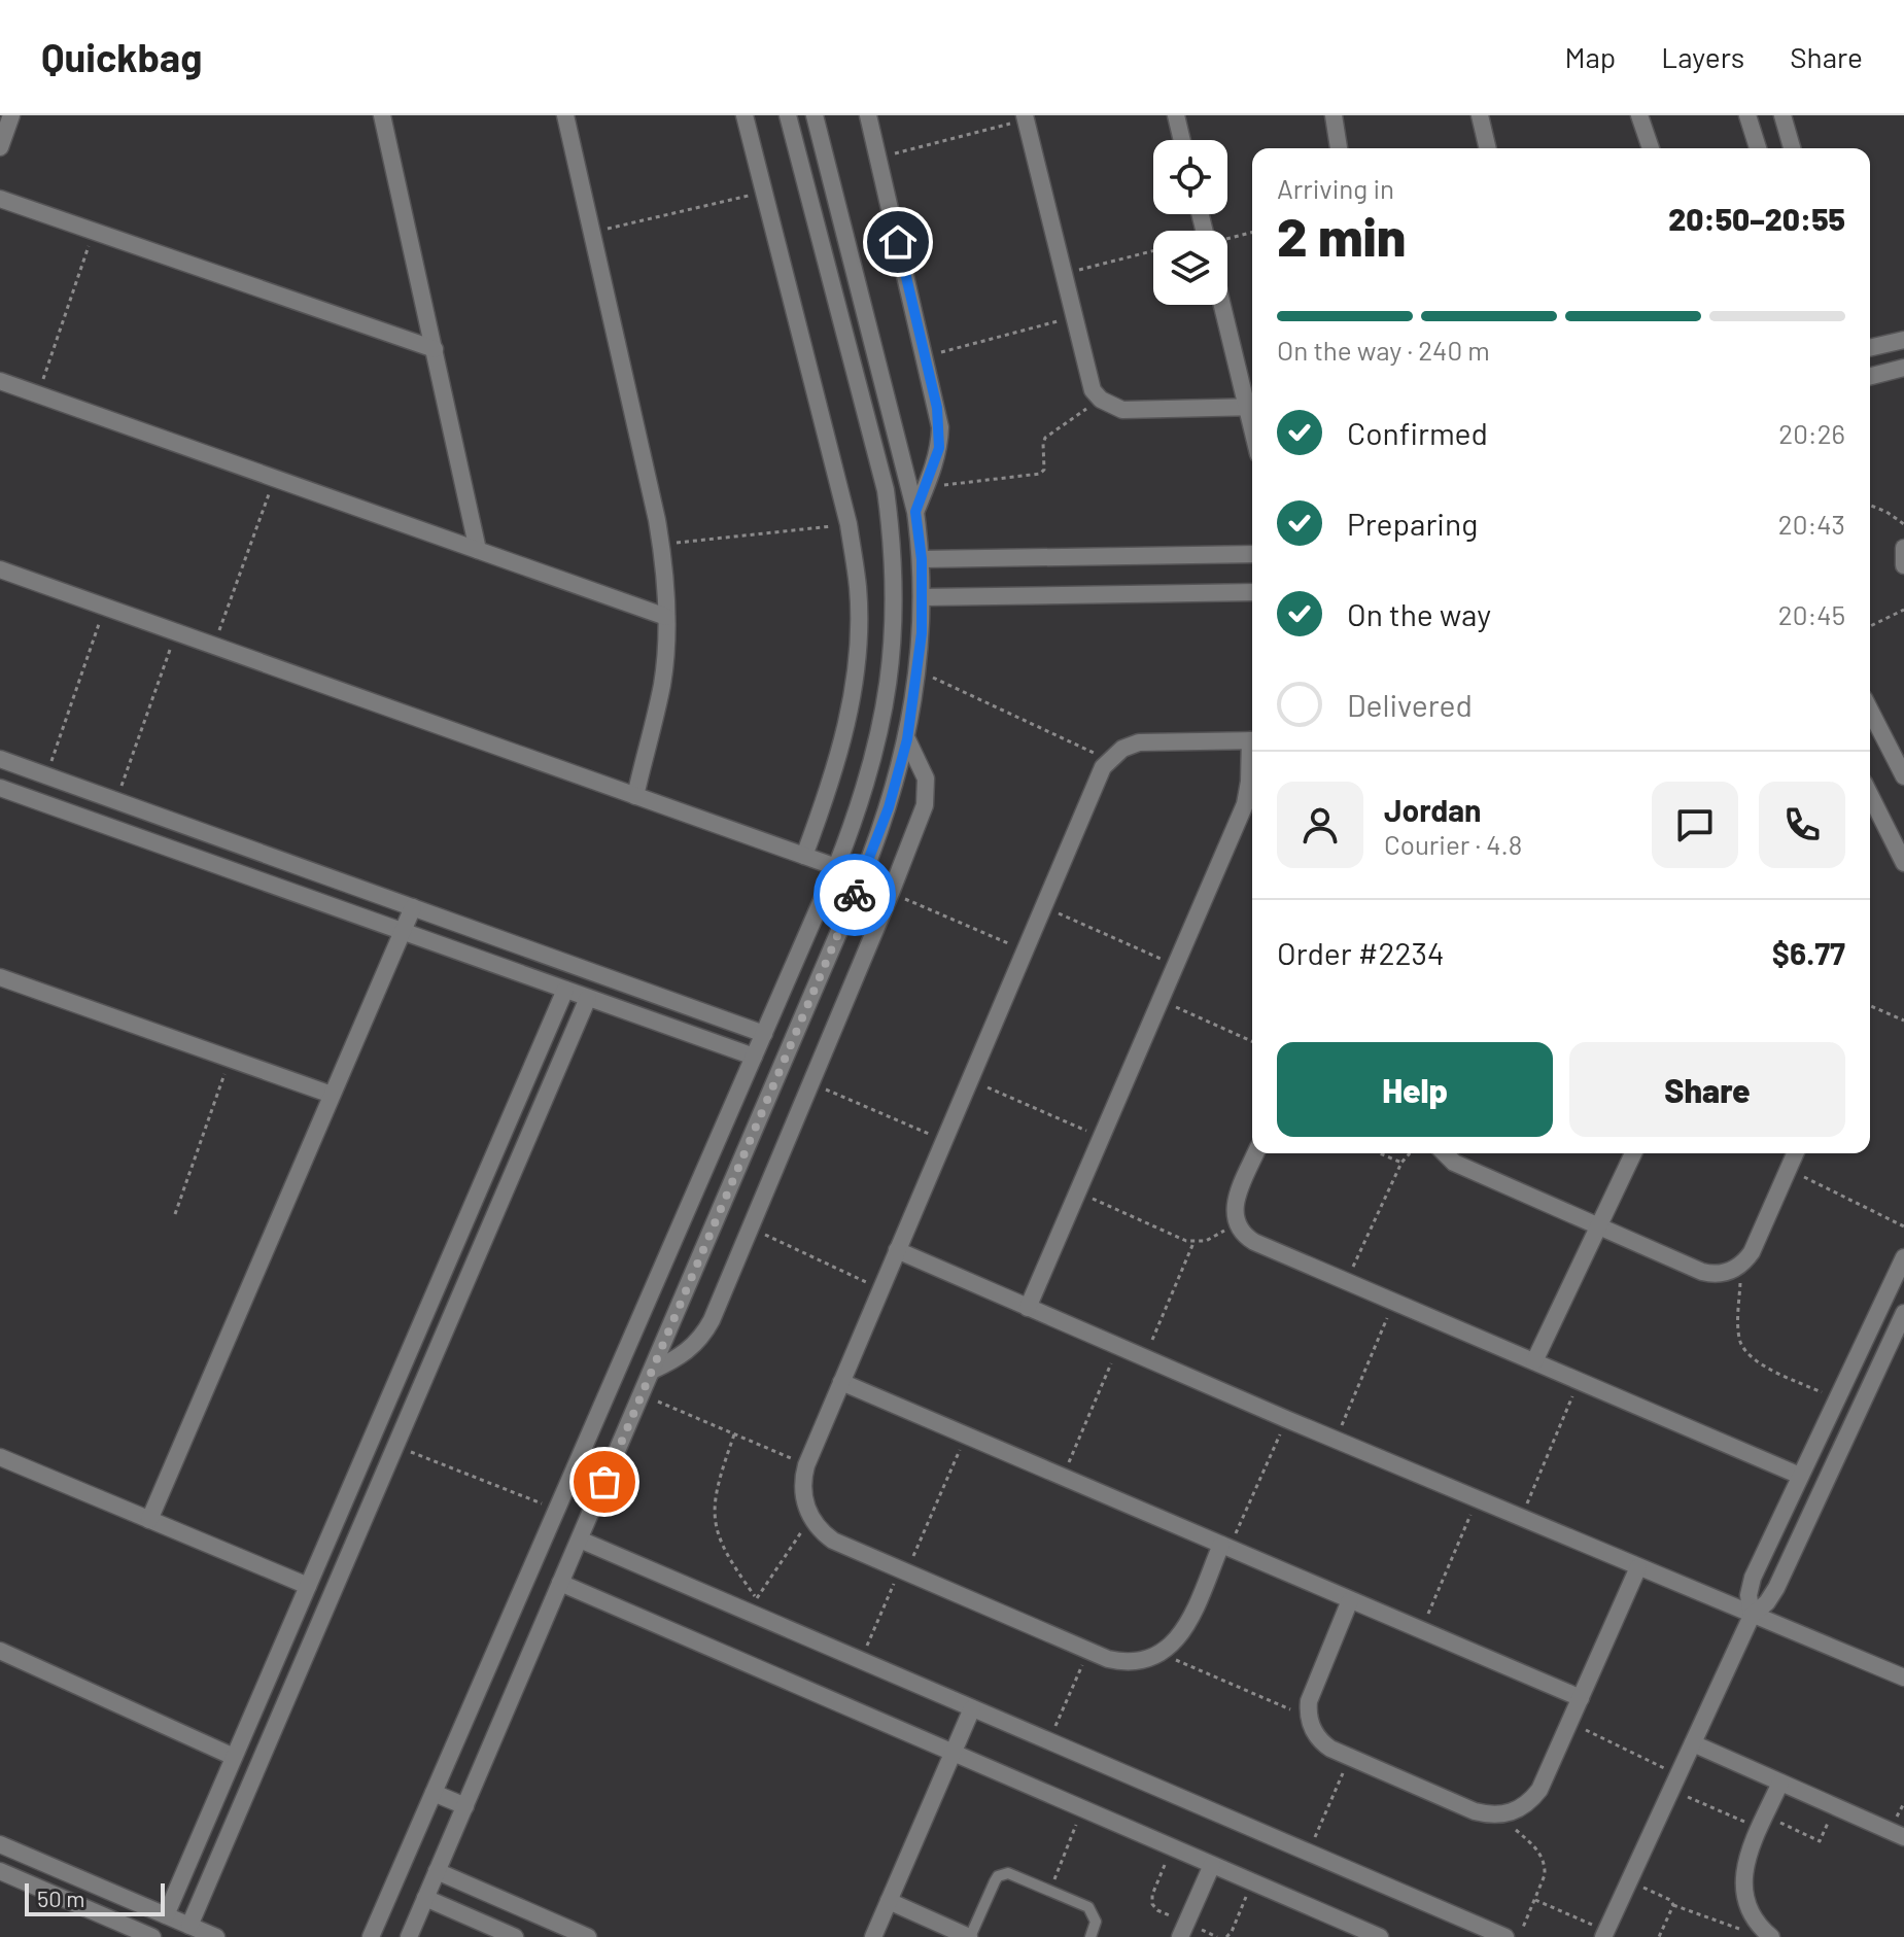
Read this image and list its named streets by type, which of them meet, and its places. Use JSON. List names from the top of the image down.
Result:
{
  "scale_bar": "50 m",
  "page": {
    "header": "Quickbag",
    "nav": ["Map", "Layers", "Share"],
    "heading": ["2 min", "Arriving in", "20:50–20:55"],
    "panel": [
      "Jordan",
      "Courier · 4.8",
      "Order #2234",
      "$6.77"
    ],
    "bar": "On the way · 240 m",
    "list": [
      ["Confirmed", "20:26"],
      ["Preparing", "20:43"],
      ["On the way", "20:45"],
      "Delivered"
    ],
    "buttons": ["Help", "Share"],
    "scale": "50 m"
  }
}
